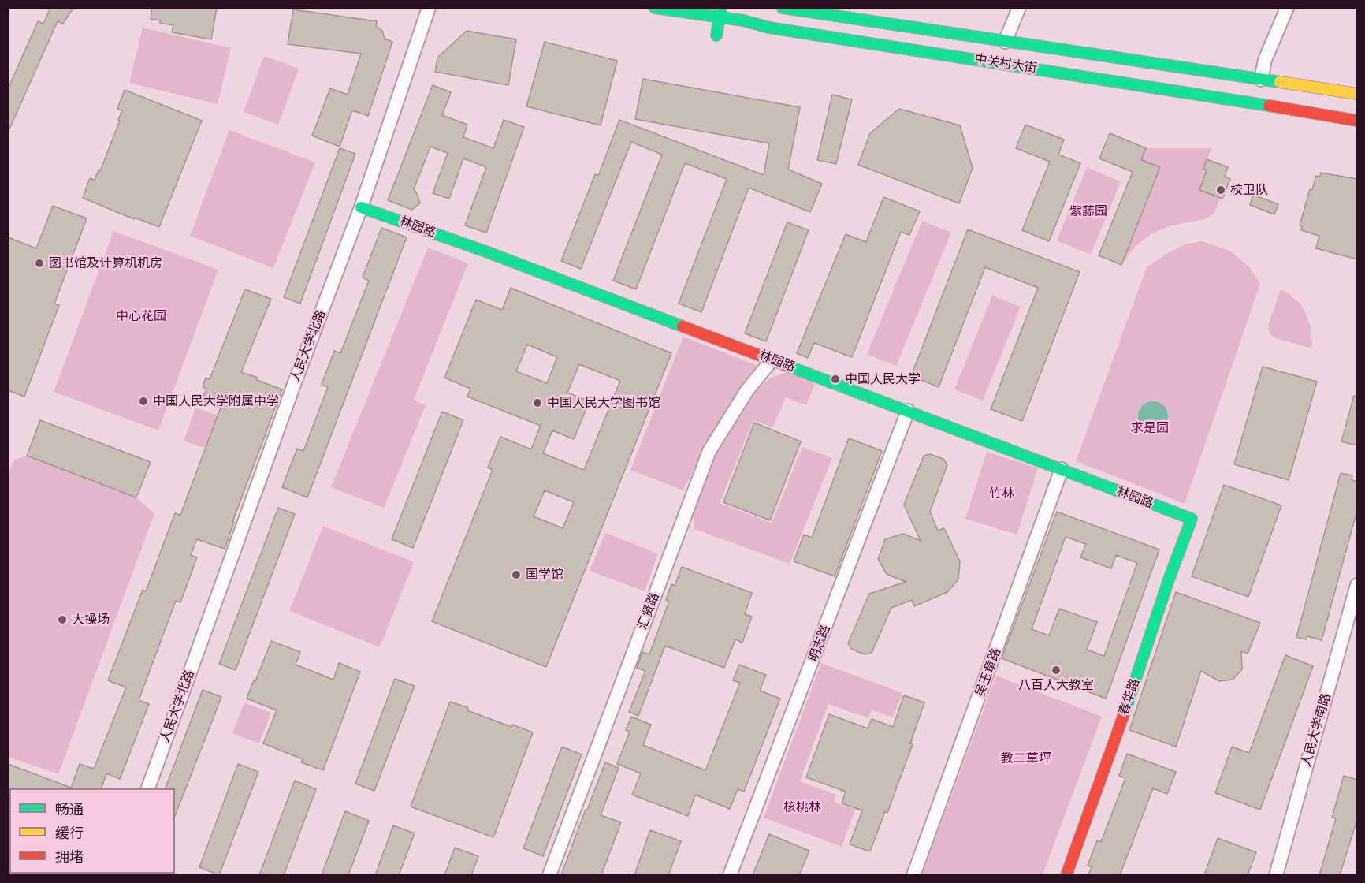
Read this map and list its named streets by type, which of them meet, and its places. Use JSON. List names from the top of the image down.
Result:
{
  "streets": {
    "main road": ["中关村大街", "林园路", "春华路"],
    "street": [
      "人民大学北路",
      "汇贤路",
      "明志路",
      "吴玉章路",
      "人民大学南路"
    ]
  },
  "crossings": [
    ["林园路", "人民大学北路"],
    ["林园路", "汇贤路"],
    ["林园路", "明志路"],
    ["林园路", "吴玉章路"],
    ["林园路", "春华路"]
  ],
  "parks": [
    "紫藤园",
    "中心花园",
    "求是园",
    "竹林",
    "教二草坪",
    "核桃林"
  ],
  "places": [
    "校卫队",
    "图书馆及计算机机房",
    "中国人民大学",
    "中国人民大学附属中学",
    "中国人民大学图书馆",
    "国学馆",
    "大操场",
    "八百人大教室"
  ],
  "legend": ["畅通", "缓行", "拥堵"]
}
